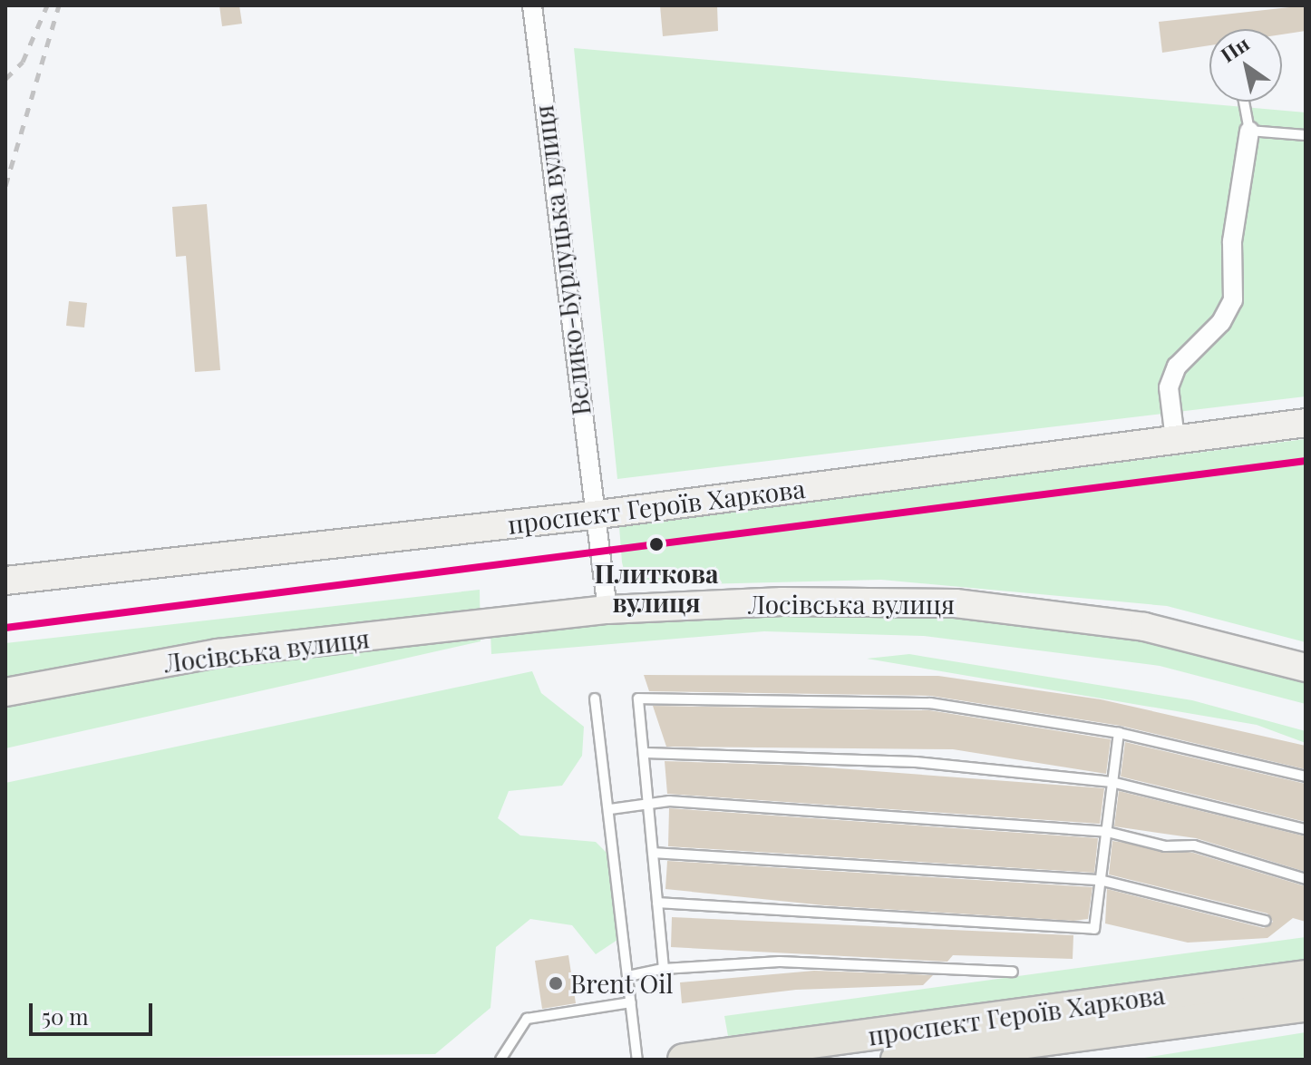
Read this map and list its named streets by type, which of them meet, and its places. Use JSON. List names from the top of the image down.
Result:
{
  "streets": {
    "main road": ["проспект Героїв Харкова"],
    "street": ["Велико-Бурлуцька вулиця", "Лосівська вулиця"]
  },
  "crossings": [
    ["Велико-Бурлуцька вулиця", "проспект Героїв Харкова"]
  ],
  "places": ["Плиткова вулиця", "Brent Oil"],
  "scale_bar": "50 m",
  "north": "top left"
}
